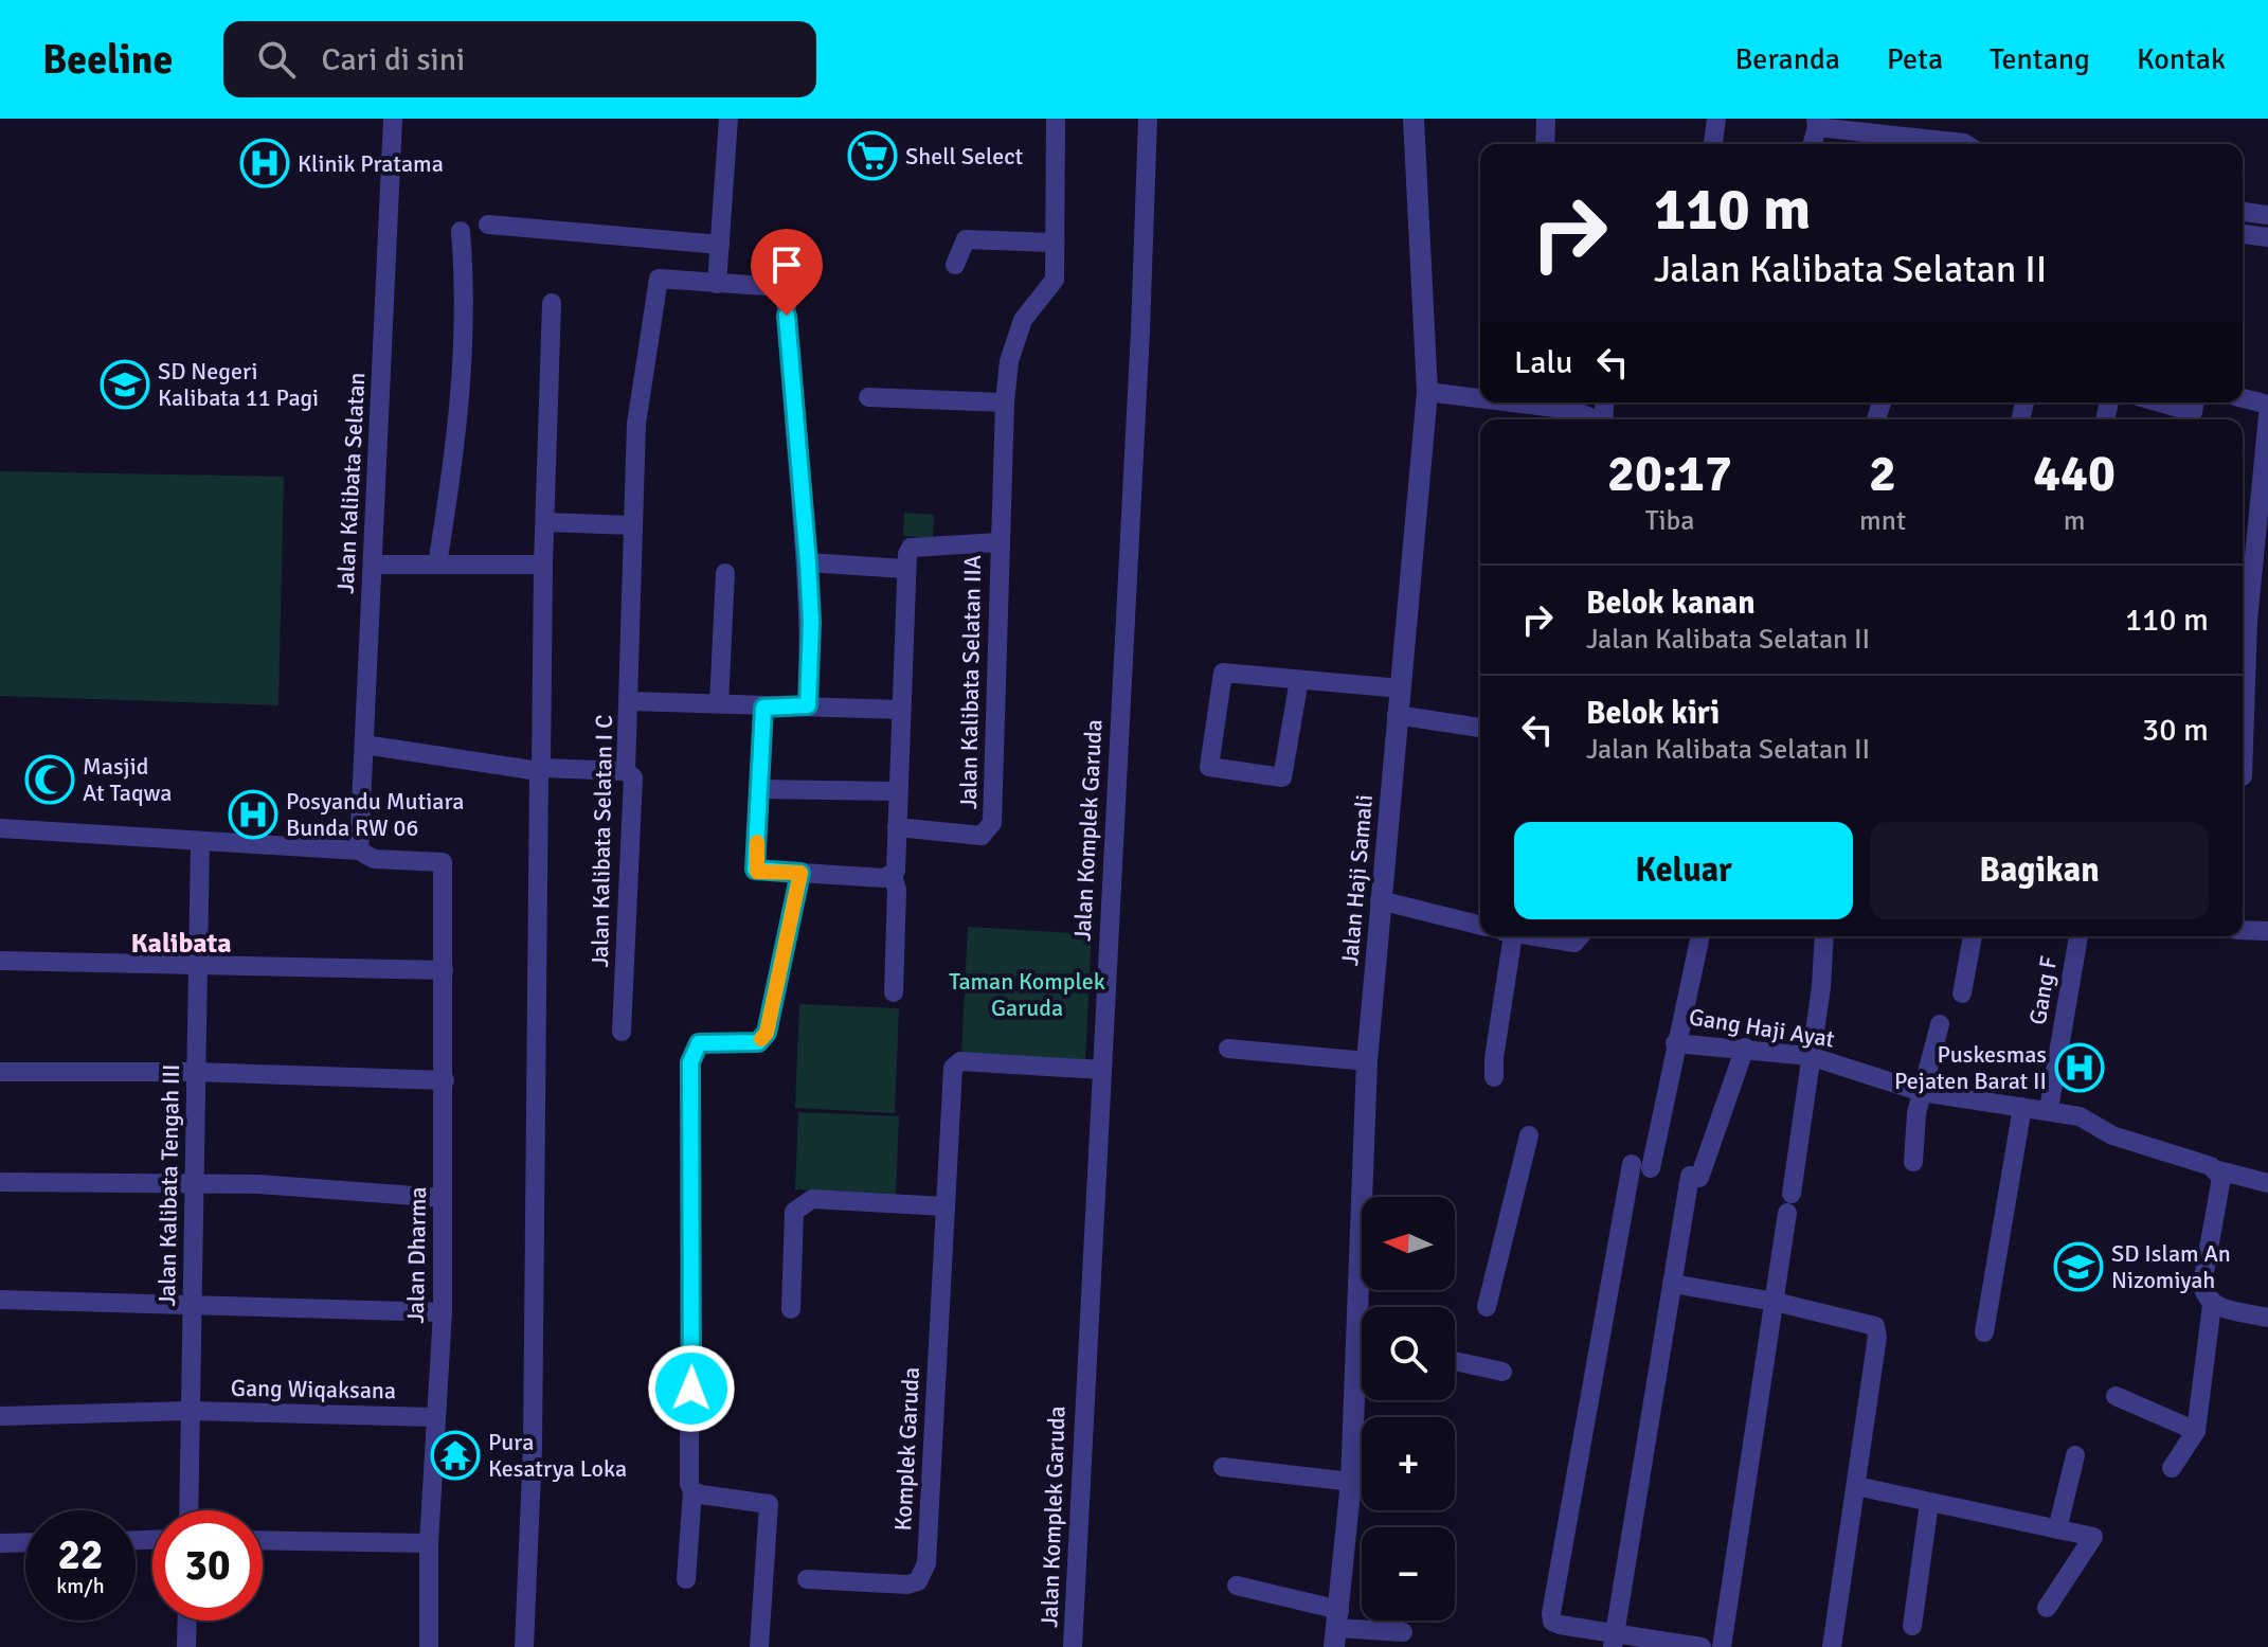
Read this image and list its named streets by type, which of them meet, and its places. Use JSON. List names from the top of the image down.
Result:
{
  "streets": {
    "street": [
      "Jalan Kalibata Selatan",
      "Jalan Kalibata Selatan IIA",
      "Jalan Komplek Garuda",
      "Jalan Kalibata Selatan I C",
      "Jalan Haji Samali",
      "Gang F",
      "Gang Haji Ayat",
      "Jalan Kalibata Tengah III",
      "Jalan Dharma",
      "Gang Wiqaksana",
      "Komplek Garuda"
    ]
  },
  "crossings": [
    ["Jalan Kalibata Selatan", "Jalan Dharma"],
    ["Jalan Komplek Garuda", "Komplek Garuda"],
    ["Gang F", "Gang Haji Ayat"],
    ["Jalan Kalibata Tengah III", "Gang Wiqaksana"],
    ["Jalan Dharma", "Gang Wiqaksana"]
  ],
  "districts": ["Kalibata"],
  "parks": ["Taman Komplek Garuda"],
  "places": {
    "supermarket": ["Shell Select"],
    "hospital": ["Klinik Pratama", "Posyandu Mutiara Bunda RW 06", "Puskesmas Pejaten Barat II"],
    "school or university": ["SD Negeri Kalibata 11 Pagi", "SD Islam An Nizomiyah"],
    "mosque": ["Masjid At Taqwa"],
    "temple": ["Pura Kesatrya Loka"]
  },
  "north": "left",
  "page": {
    "header": "Beeline",
    "search": "Cari di sini",
    "nav": [
      "Beranda",
      "Peta",
      "Tentang",
      "Kontak"
    ],
    "turn": ["110 m", "Jalan Kalibata Selatan II"],
    "then": "Lalu",
    "eta": [
      "20:17",
      "Tiba",
      "2",
      "mnt",
      "440",
      "m"
    ],
    "list": [
      {
        "name": "Belok kanan",
        "note": "Jalan Kalibata Selatan II",
        "value": "110 m"
      },
      {
        "name": "Belok kiri",
        "note": "Jalan Kalibata Selatan II",
        "value": "30 m"
      }
    ],
    "buttons": ["Keluar", "Bagikan"],
    "map_buttons": ["+", "−"],
    "speed": "22 km/h",
    "limit": "30"
  }
}
